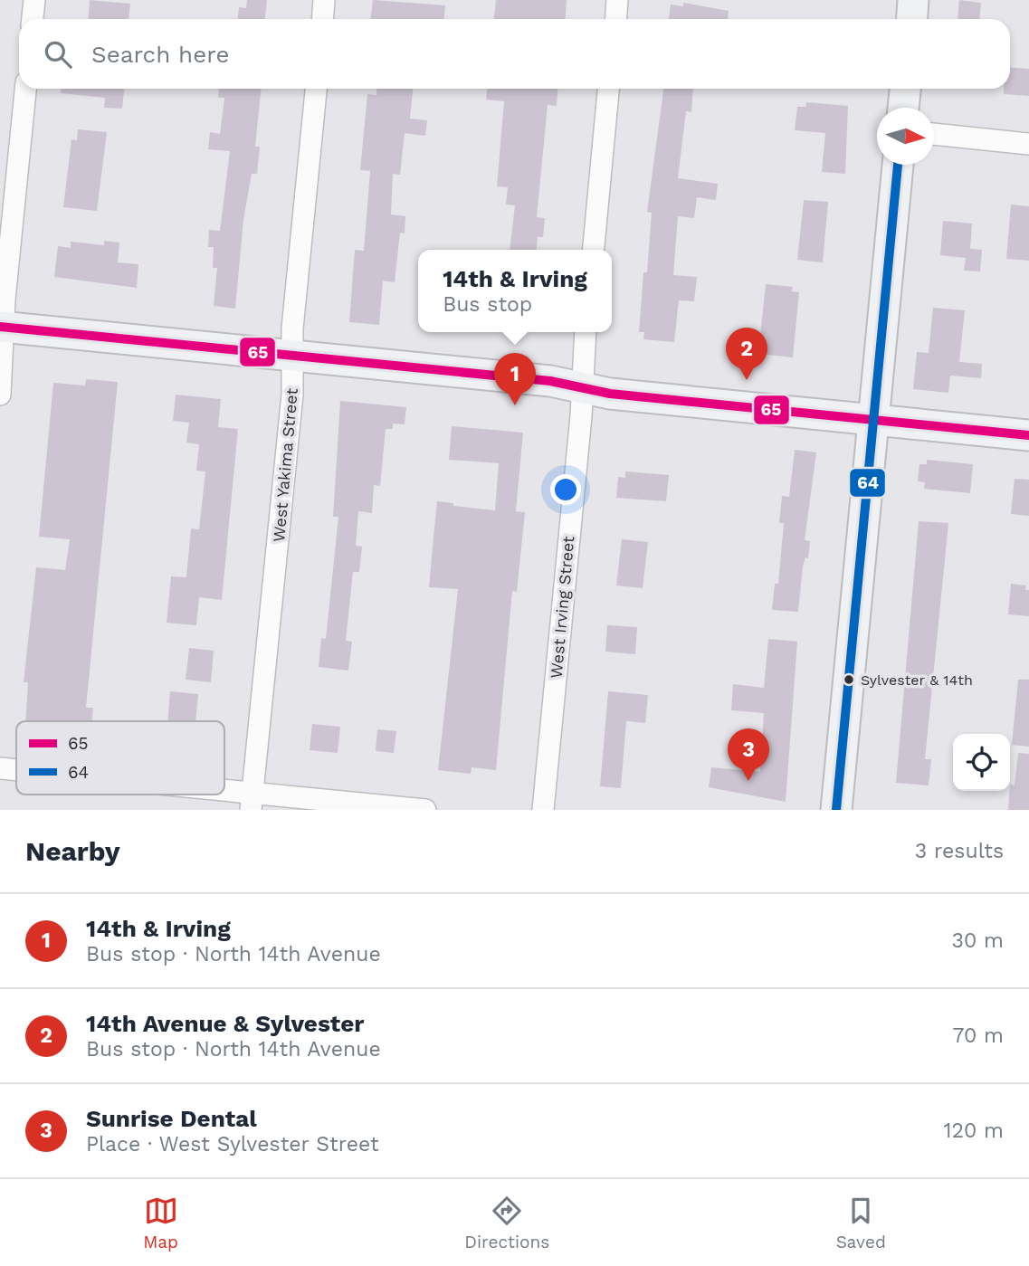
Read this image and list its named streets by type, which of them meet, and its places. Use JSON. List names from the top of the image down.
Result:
{
  "streets": {
    "street": ["West Yakima Street", "West Irving Street"]
  },
  "places": ["Sylvester & 14th"],
  "lines": ["transit line 64", "transit line 65"],
  "legend": ["65", "64"],
  "north": "right",
  "page": {
    "search": "Search here",
    "popup": ["14th & Irving", "Bus stop"],
    "pins": ["2", "1", "3"],
    "heading": ["Nearby", "3 results"],
    "list": [
      {
        "mark": "1",
        "name": "14th & Irving",
        "note": "Bus stop · North 14th Avenue",
        "value": "30 m"
      },
      {
        "mark": "2",
        "name": "14th Avenue & Sylvester",
        "note": "Bus stop · North 14th Avenue",
        "value": "70 m"
      },
      {
        "mark": "3",
        "name": "Sunrise Dental",
        "note": "Place · West Sylvester Street",
        "value": "120 m"
      }
    ],
    "nav": ["Map", "Directions", "Saved"]
  }
}
